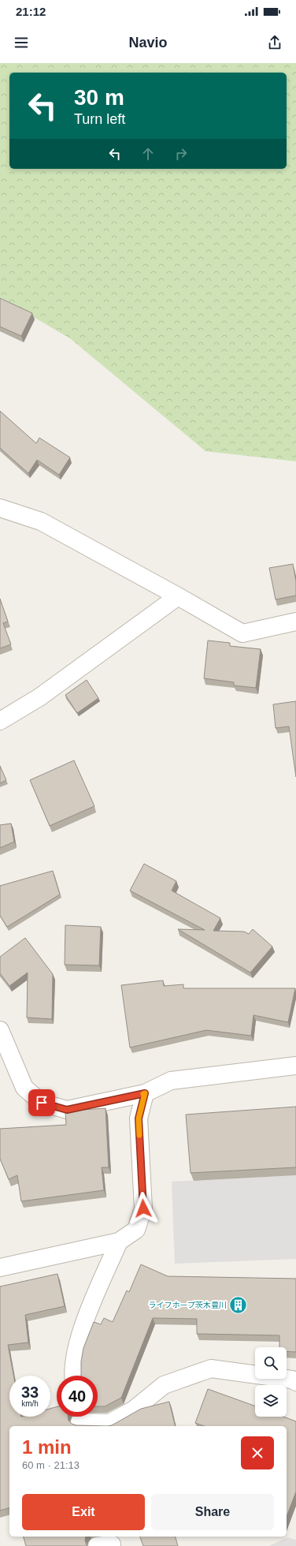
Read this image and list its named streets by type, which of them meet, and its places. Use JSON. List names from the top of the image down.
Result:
{
  "places": {
    "building": ["ライフホープ茨木豊川"]
  },
  "page": {
    "status": "21:12",
    "header": "Navio",
    "turn": ["30 m", "Turn left"],
    "speed": "33 km/h",
    "limit": "40",
    "heading": ["1 min", "60 m · 21:13"],
    "buttons": ["Exit", "Share"]
  }
}
